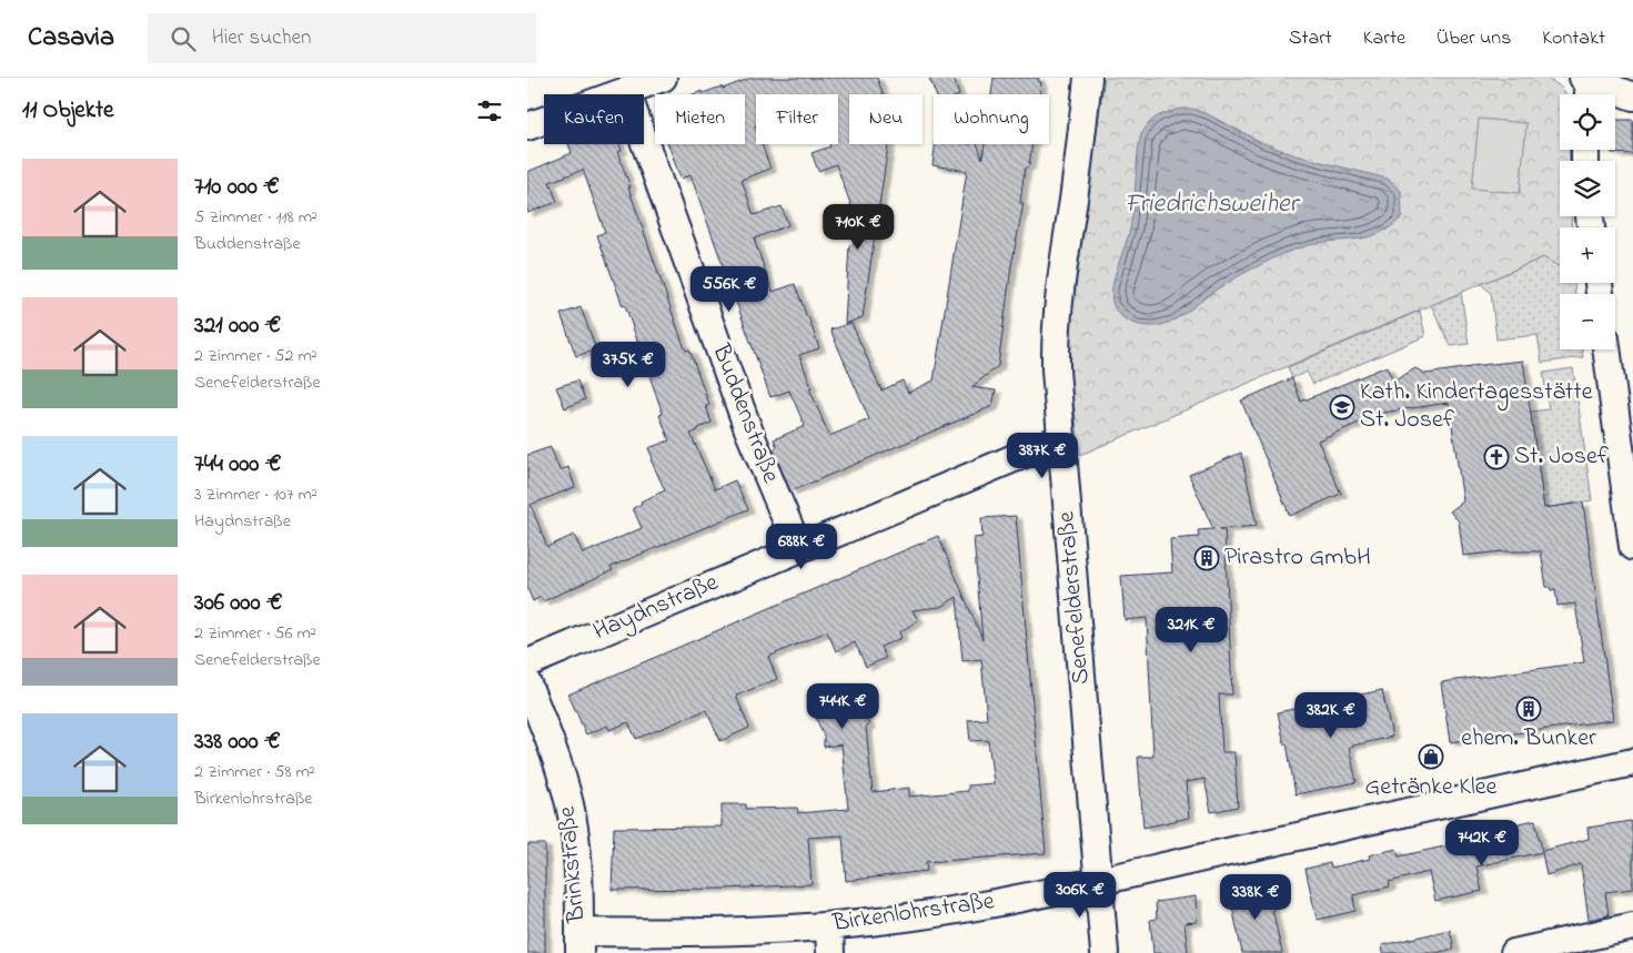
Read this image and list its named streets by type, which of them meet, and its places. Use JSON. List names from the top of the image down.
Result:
{
  "streets": {
    "street": [
      "Buddenstraße",
      "Senefelderstraße",
      "Haydnstraße",
      "Brinkstraße",
      "Birkenlohrstraße"
    ]
  },
  "crossings": [
    ["Buddenstraße", "Haydnstraße"],
    ["Senefelderstraße", "Haydnstraße"],
    ["Senefelderstraße", "Birkenlohrstraße"],
    ["Brinkstraße", "Birkenlohrstraße"]
  ],
  "water": ["Friedrichsweiher"],
  "places": {
    "school or university": ["Kath. Kindertagesstätte St. Josef"],
    "church": ["St. Josef"],
    "building": ["Pirastro GmbH", "ehem. Bunker"],
    "shop": ["Getränke Klee"]
  },
  "page": {
    "header": "Casavia",
    "search": "Hier suchen",
    "nav": [
      "Start",
      "Karte",
      "Über uns",
      "Kontakt"
    ],
    "heading": "11 Objekte",
    "map_buttons": ["+", "−"],
    "chip": [
      "Kaufen",
      "Mieten",
      "Filter",
      "Neu",
      "Wohnung"
    ],
    "list": [
      {
        "name": "710 000 €",
        "note": "5 Zimmer · 118 m² · Buddenstraße"
      },
      {
        "name": "321 000 €",
        "note": "2 Zimmer · 52 m² · Senefelderstraße"
      },
      {
        "name": "744 000 €",
        "note": "3 Zimmer · 107 m² · Haydnstraße"
      },
      {
        "name": "306 000 €",
        "note": "2 Zimmer · 56 m² · Senefelderstraße"
      },
      {
        "name": "338 000 €",
        "note": "2 Zimmer · 58 m² · Birkenlohrstraße"
      }
    ],
    "price": [
      "710K €",
      "556K €",
      "375K €",
      "387K €",
      "688K €",
      "321K €",
      "744K €",
      "382K €",
      "742K €",
      "306K €",
      "338K €"
    ]
  }
}
